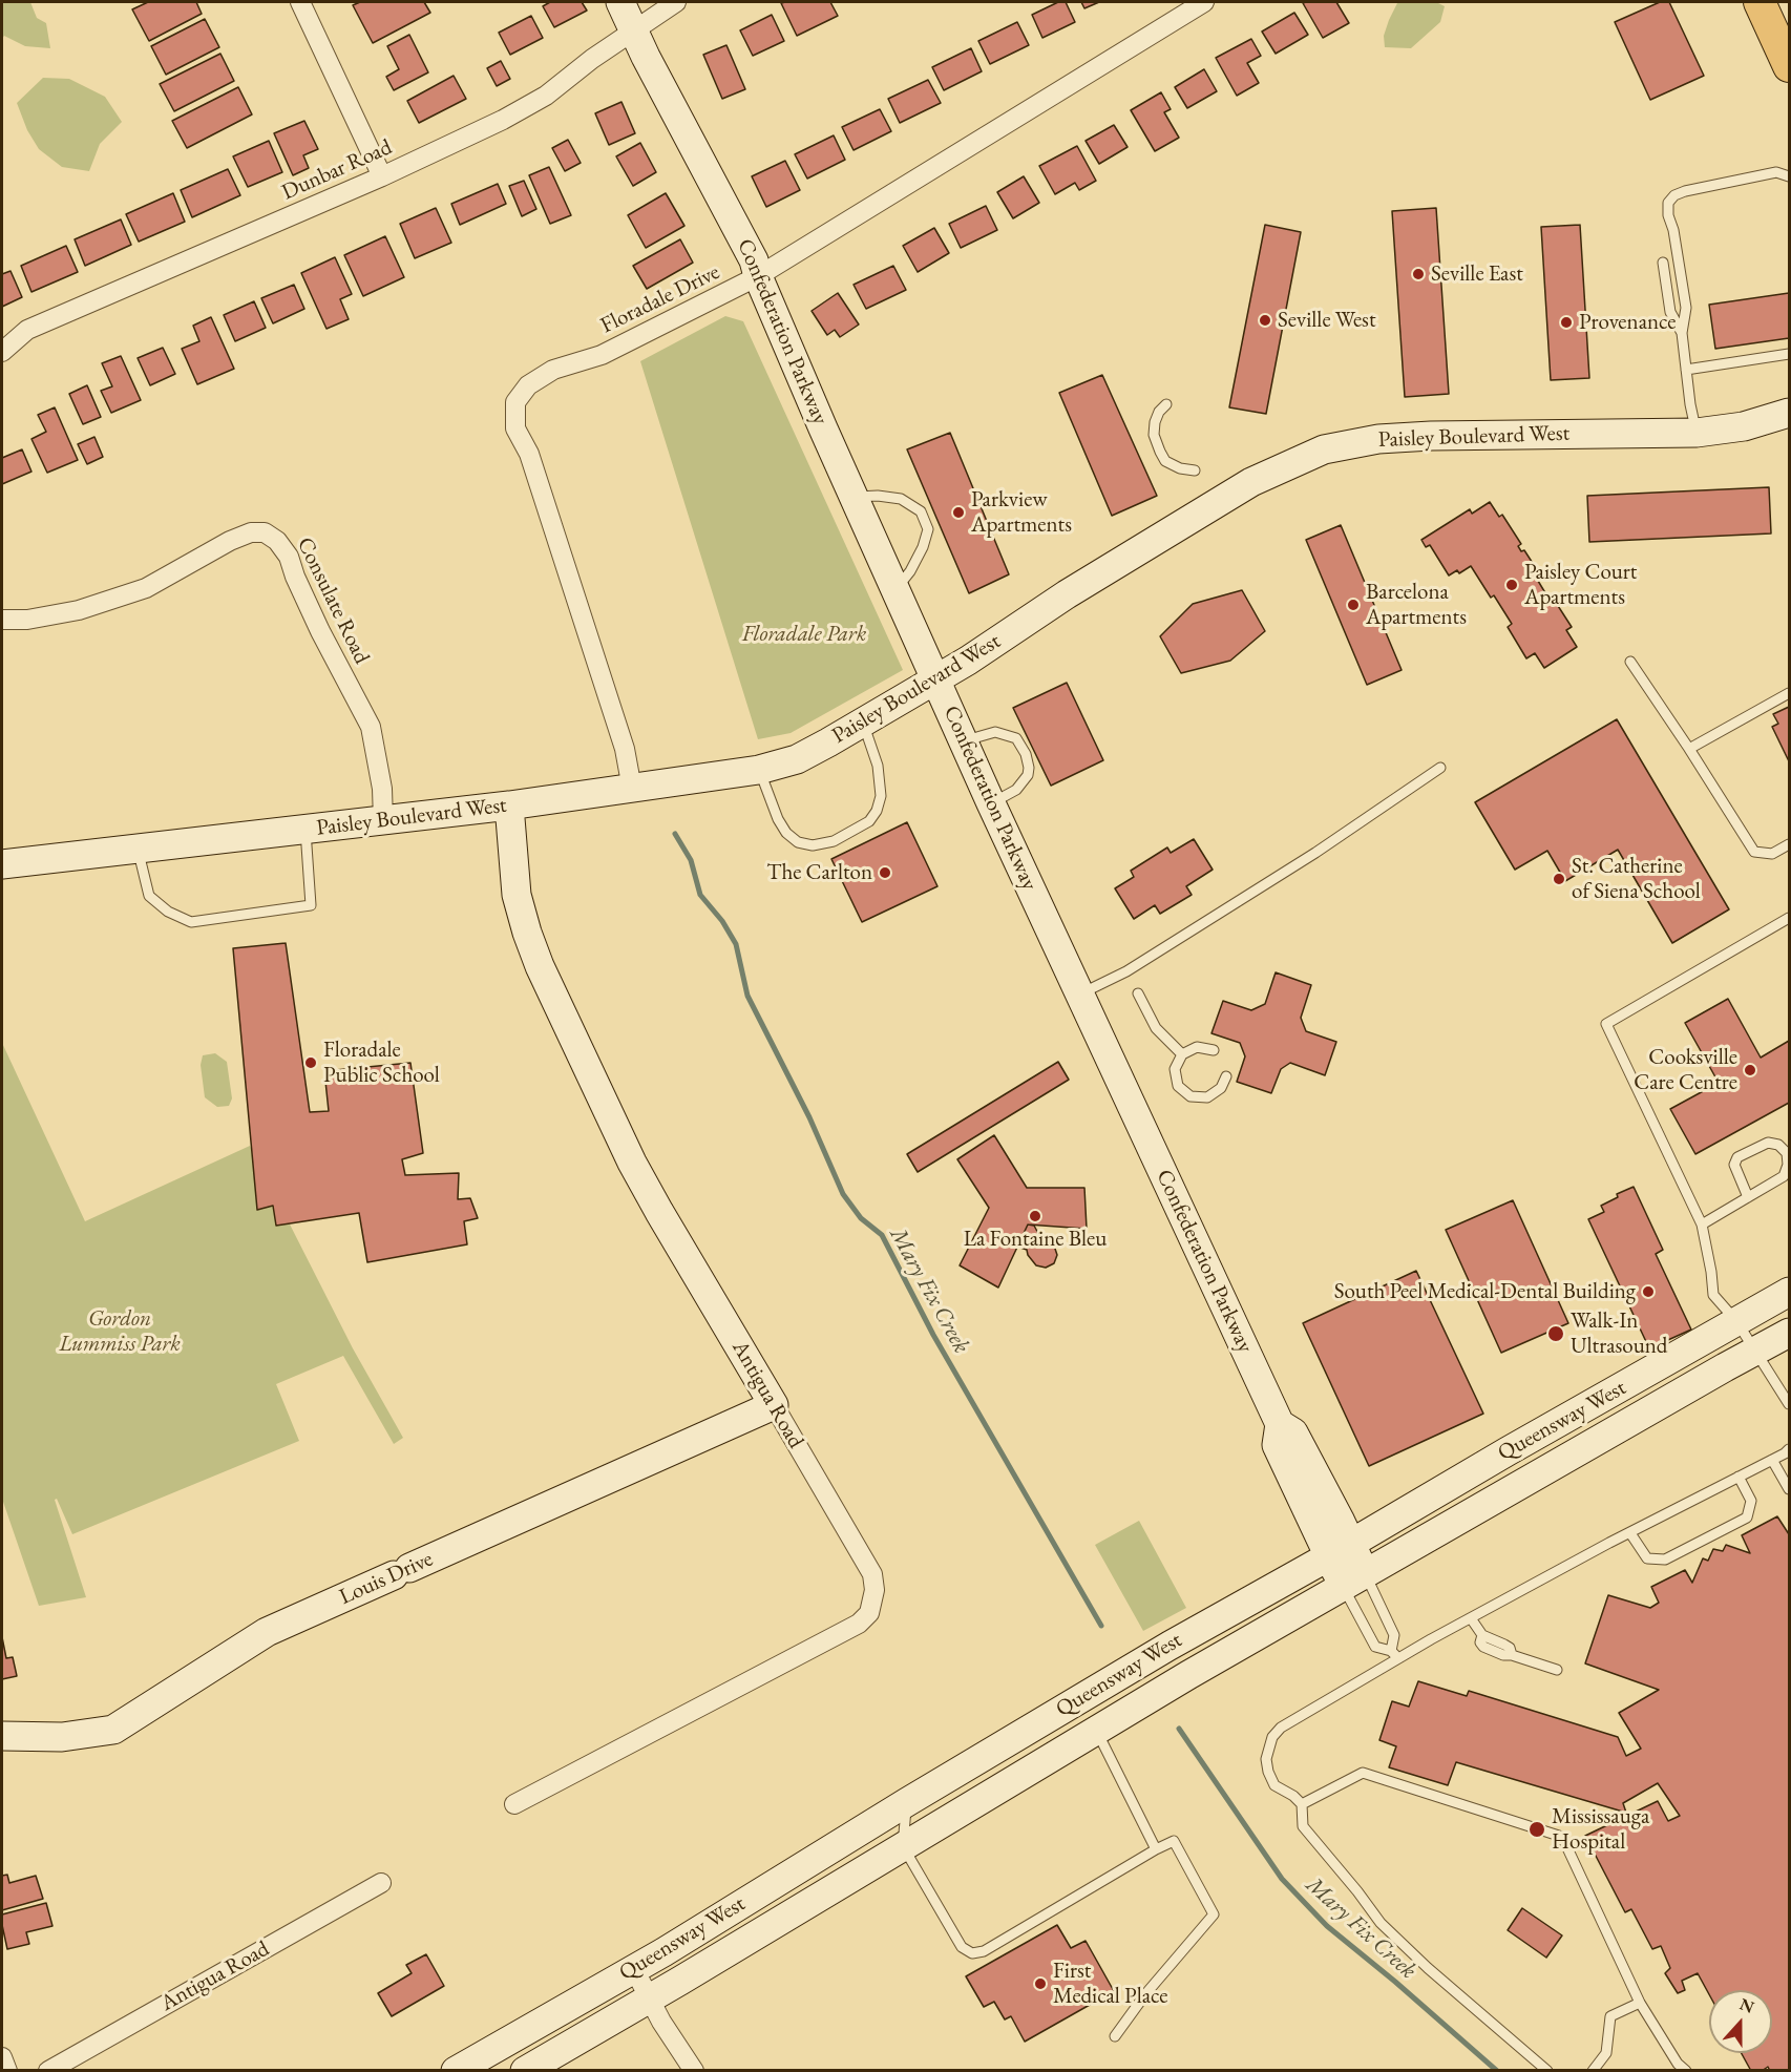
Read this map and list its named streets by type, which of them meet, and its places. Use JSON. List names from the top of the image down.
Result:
{
  "streets": {
    "street": [
      "Dunbar Road",
      "Floradale Drive",
      "Confederation Parkway",
      "Paisley Boulevard West",
      "Consulate Road",
      "Antigua Road",
      "Queensway West",
      "Louis Drive"
    ]
  },
  "crossings": [
    ["Dunbar Road", "Confederation Parkway"],
    ["Floradale Drive", "Confederation Parkway"],
    ["Floradale Drive", "Paisley Boulevard West"],
    ["Confederation Parkway", "Paisley Boulevard West"],
    ["Confederation Parkway", "Queensway West"],
    ["Paisley Boulevard West", "Consulate Road"],
    ["Paisley Boulevard West", "Antigua Road"],
    ["Antigua Road", "Louis Drive"]
  ],
  "water": ["Mary Fix Creek"],
  "parks": ["Floradale Park", "Gordon Lummiss Park"],
  "places": [
    "Seville East",
    "Seville West",
    "Provenance",
    "Parkview Apartments",
    "Paisley Court Apartments",
    "Barcelona Apartments",
    "The Carlton",
    "St. Catherine of Siena School",
    "Floradale Public School",
    "Cooksville Care Centre",
    "La Fontaine Bleu",
    "South Peel Medical-Dental Building",
    "Walk-In Ultrasound",
    "Mississauga Hospital",
    "First Medical Place"
  ],
  "north": "top"
}
